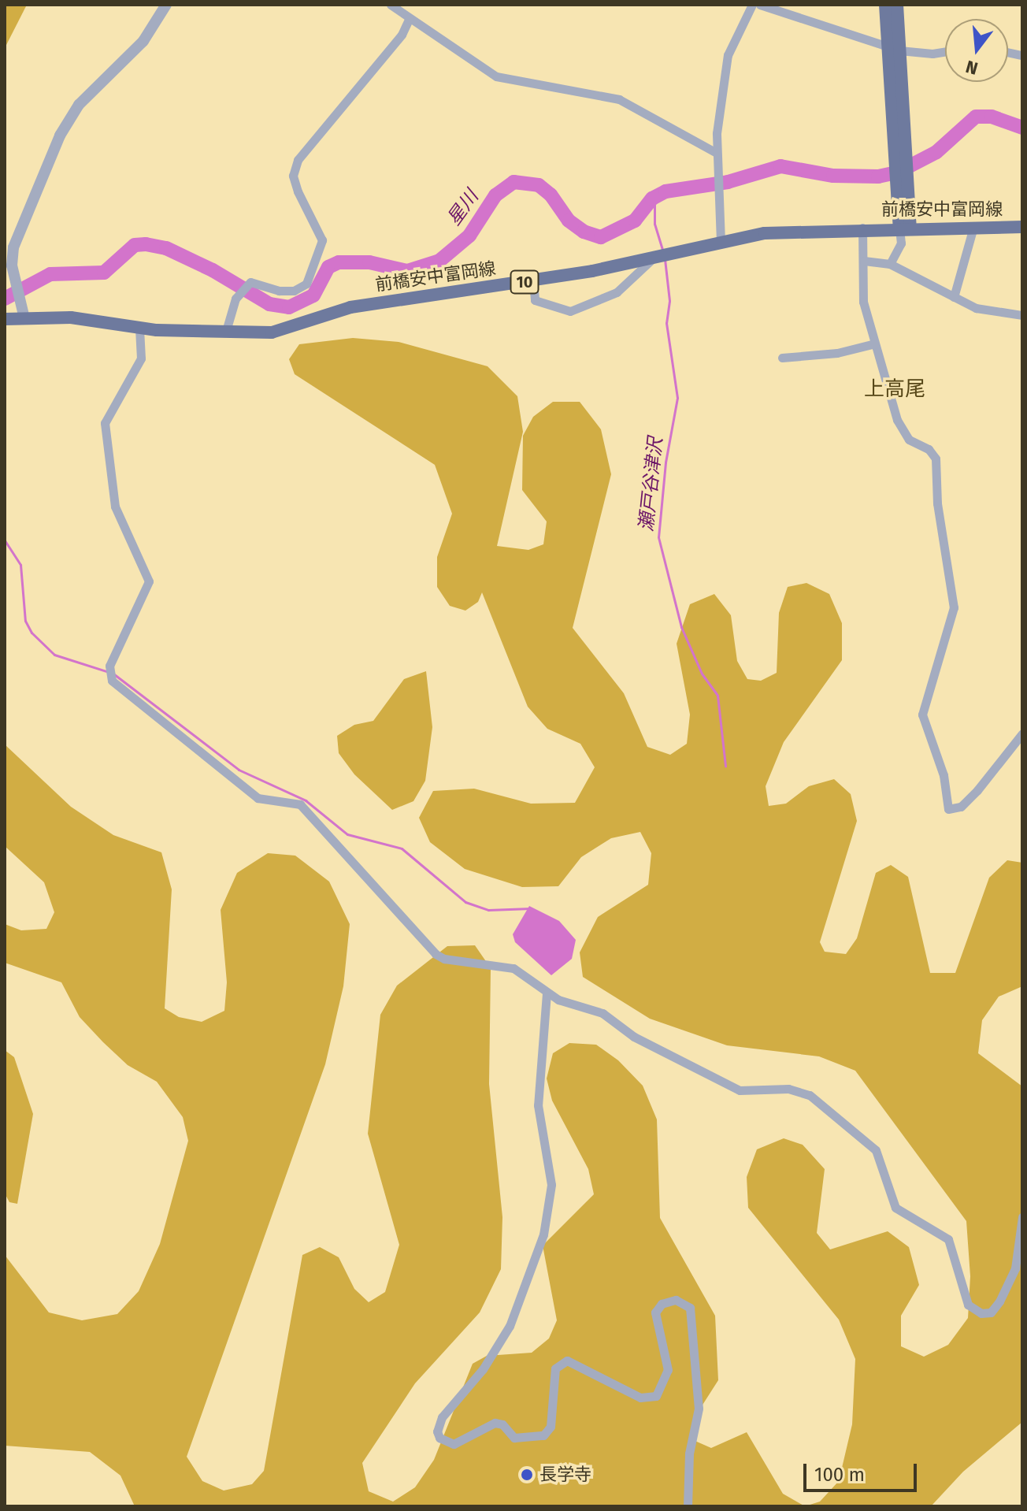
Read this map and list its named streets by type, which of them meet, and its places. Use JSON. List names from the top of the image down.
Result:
{
  "streets": {
    "main road": ["前橋安中富岡線", "10"]
  },
  "districts": ["上高尾"],
  "water": ["星川", "瀬戸谷津沢"],
  "places": ["長学寺"],
  "scale_bar": "100 m",
  "north": "bottom"
}
